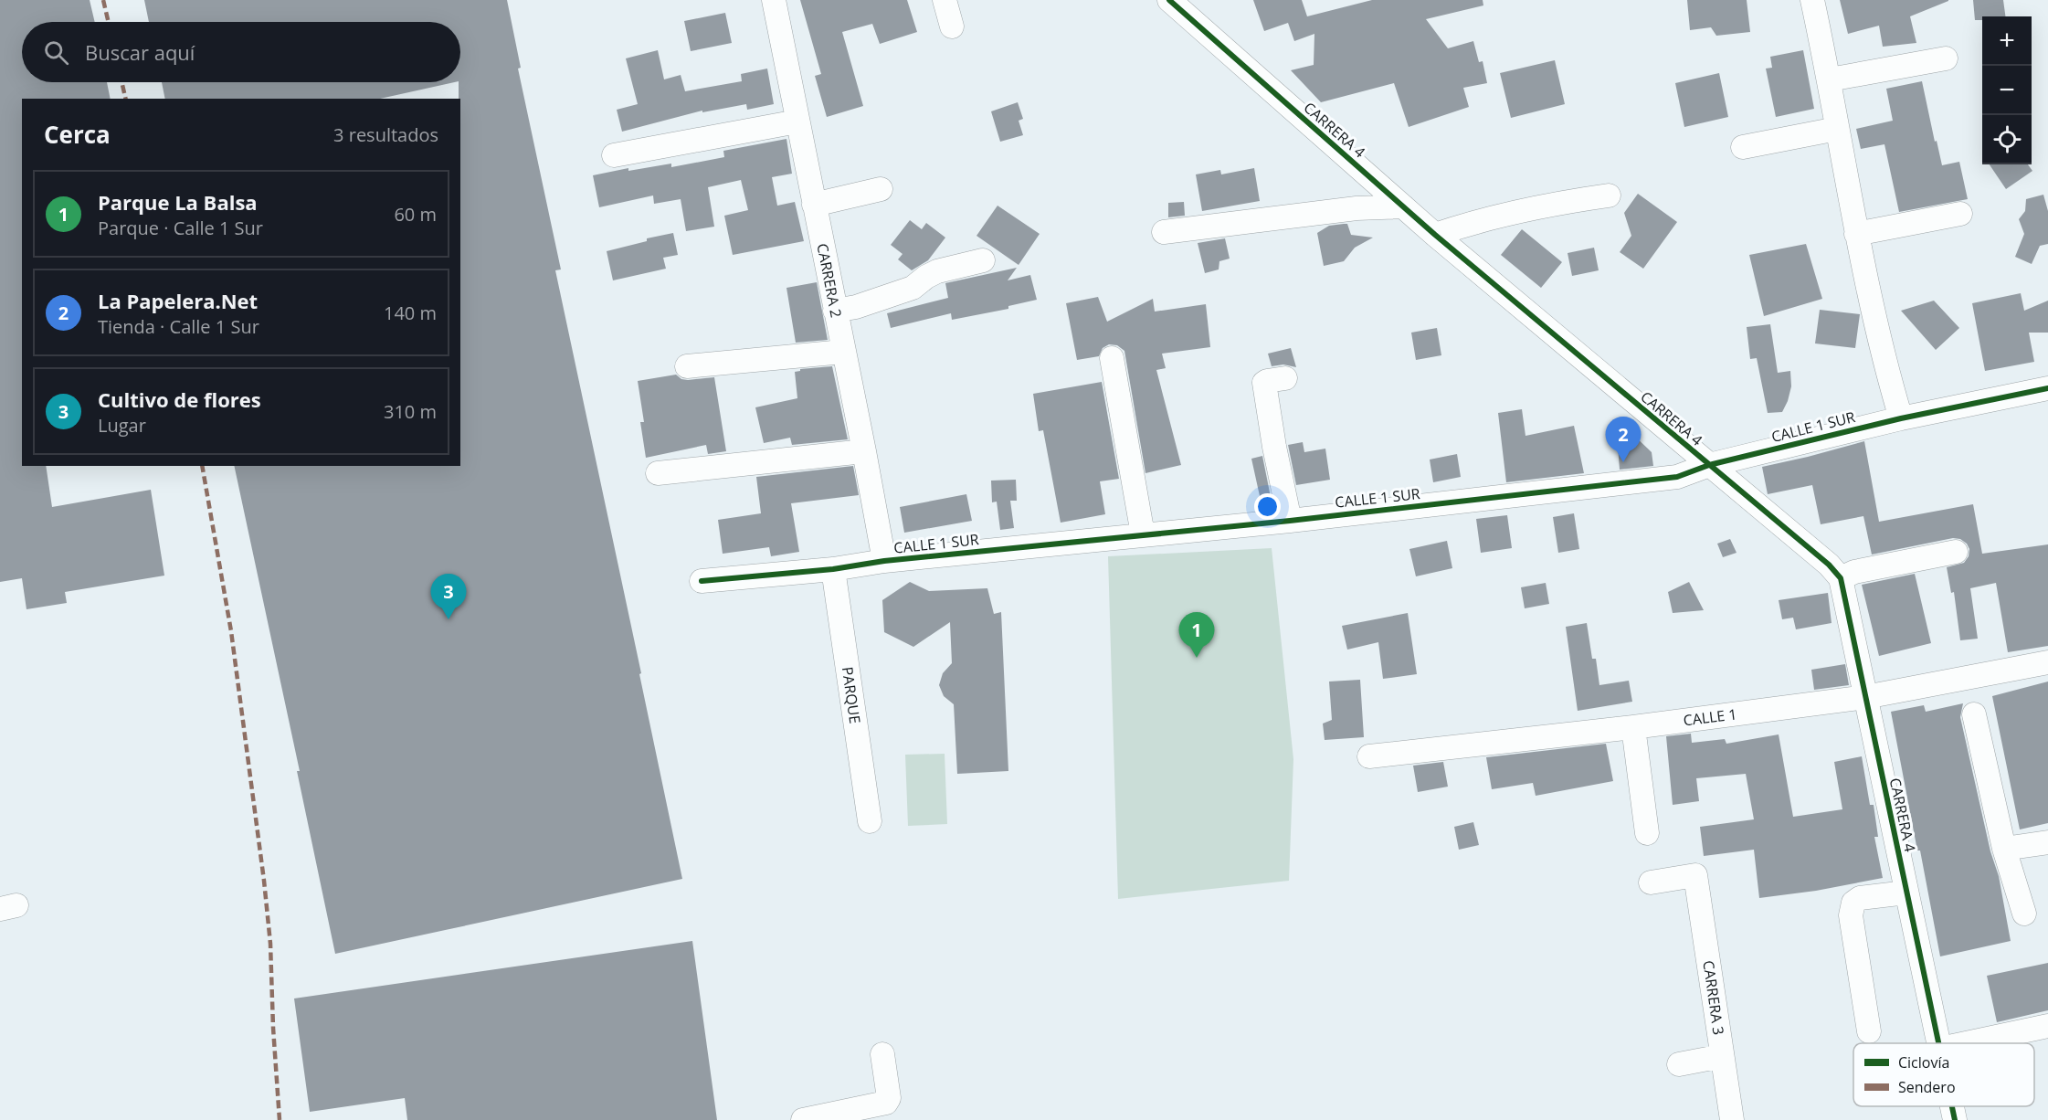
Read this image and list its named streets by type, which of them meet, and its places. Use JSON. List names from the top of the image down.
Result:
{
  "streets": {
    "street": [
      "CARRERA 4",
      "CARRERA 2",
      "CALLE 1 SUR",
      "PARQUE",
      "CALLE 1",
      "CARRERA 3"
    ]
  },
  "crossings": [
    ["CARRERA 4", "CALLE 1 SUR"],
    ["CARRERA 4", "CALLE 1"],
    ["CARRERA 2", "CALLE 1 SUR"],
    ["CALLE 1 SUR", "PARQUE"]
  ],
  "legend": ["Ciclovía", "Sendero"],
  "page": {
    "map_buttons": ["+", "−"],
    "search": "Buscar aquí",
    "heading": ["Cerca", "3 resultados"],
    "list": [
      {
        "mark": "1",
        "name": "Parque La Balsa",
        "note": "Parque · Calle 1 Sur",
        "value": "60 m"
      },
      {
        "mark": "2",
        "name": "La Papelera.Net",
        "note": "Tienda · Calle 1 Sur",
        "value": "140 m"
      },
      {
        "mark": "3",
        "name": "Cultivo de flores",
        "note": "Lugar",
        "value": "310 m"
      }
    ],
    "pins": ["2", "3", "1"]
  }
}
